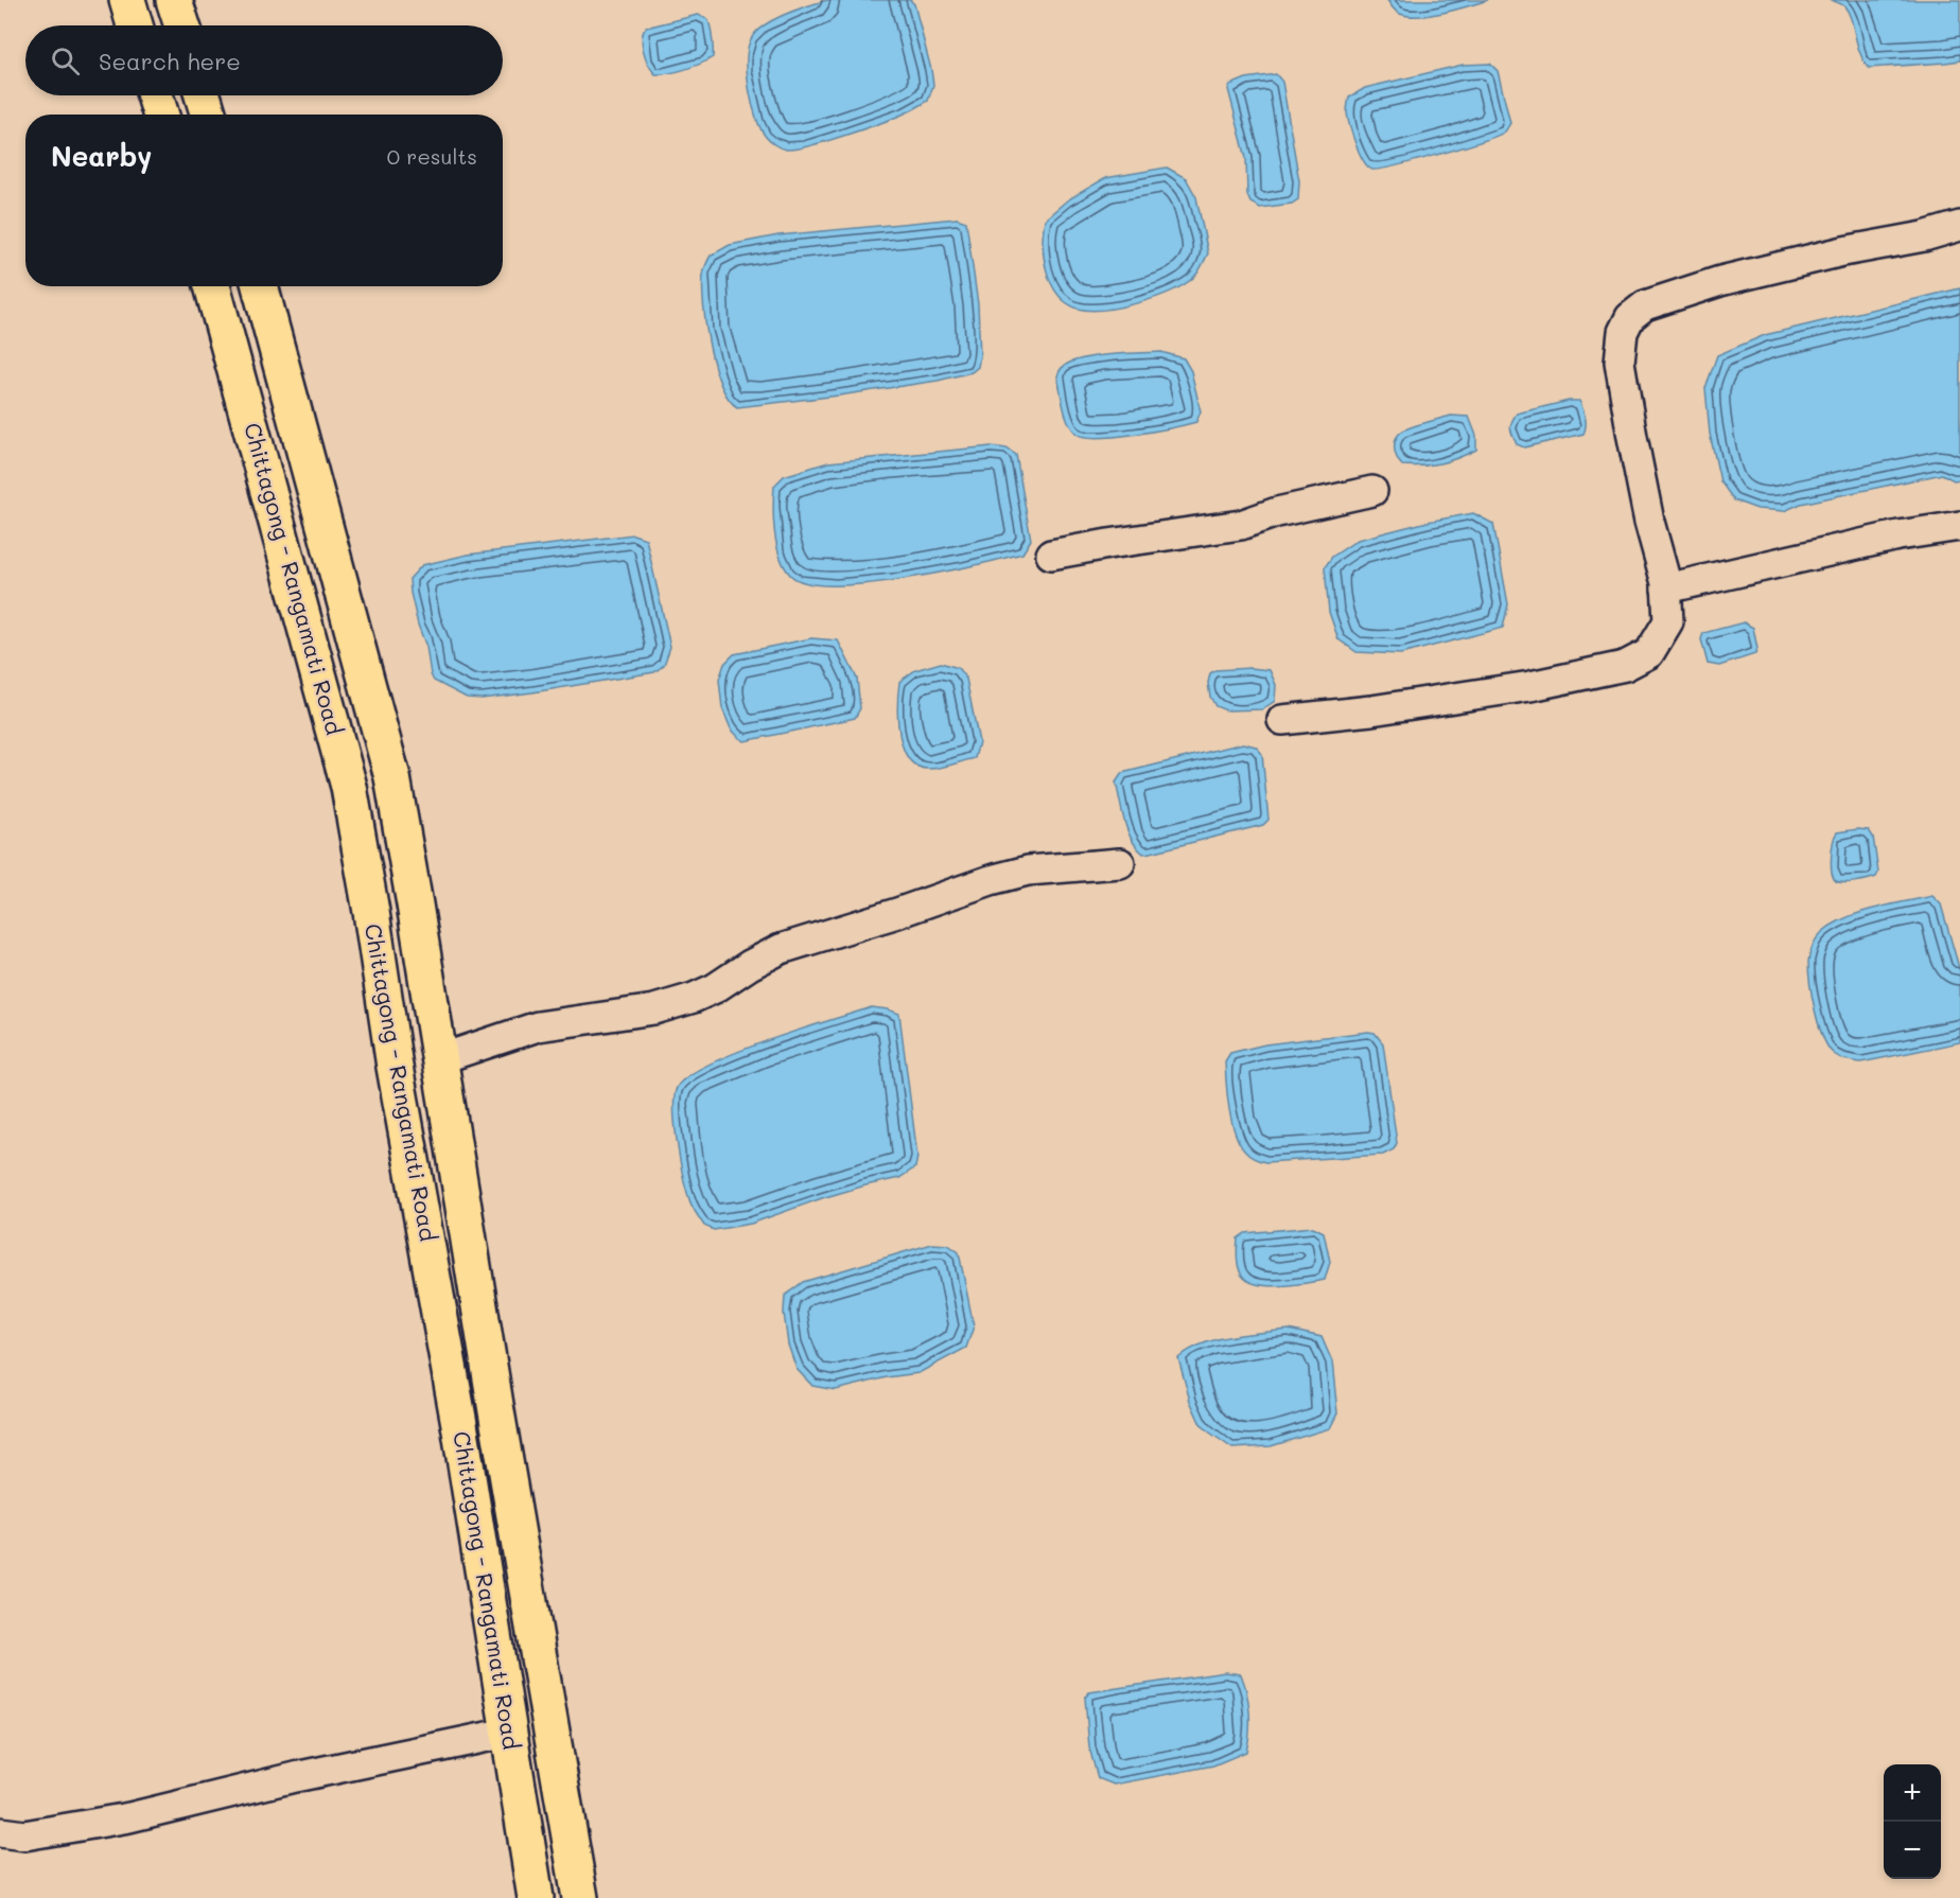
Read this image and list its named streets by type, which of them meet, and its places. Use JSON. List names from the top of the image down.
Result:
{
  "streets": {
    "highway": ["Chittagong - Rangamati Road"]
  },
  "page": {
    "search": "Search here",
    "heading": ["Nearby", "0 results"],
    "map_buttons": ["+", "−"]
  }
}
